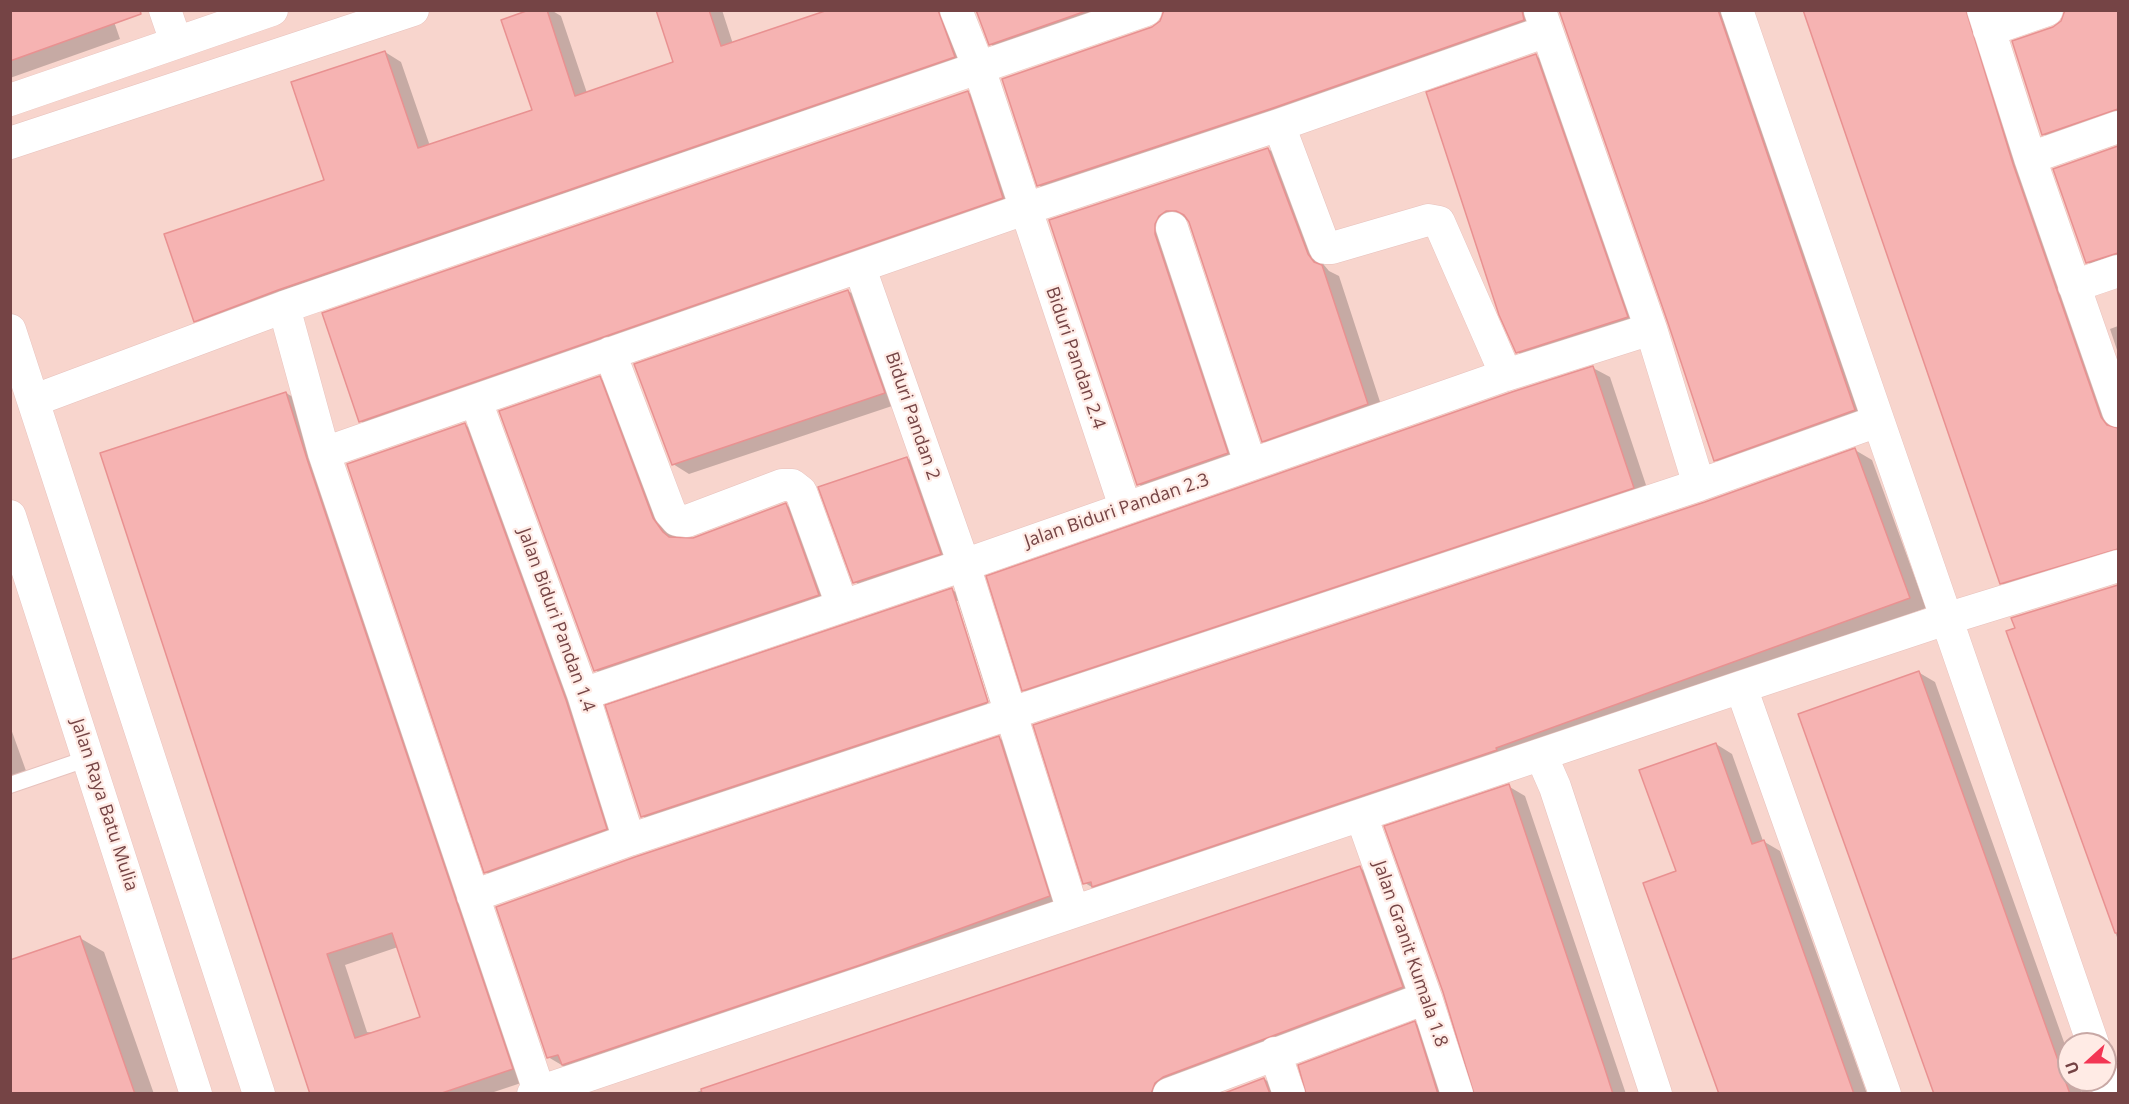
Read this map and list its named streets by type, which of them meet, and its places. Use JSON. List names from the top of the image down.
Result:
{
  "streets": {
    "street": [
      "Biduri Pandan 2.4",
      "Biduri Pandan 2",
      "Jalan Biduri Pandan 2.3",
      "Jalan Biduri Pandan 1.4",
      "Jalan Raya Batu Mulia",
      "Jalan Granit Kumala 1.8"
    ]
  },
  "crossings": [
    ["Biduri Pandan 2.4", "Jalan Biduri Pandan 2.3"],
    ["Biduri Pandan 2", "Jalan Biduri Pandan 2.3"],
    ["Jalan Biduri Pandan 2.3", "Jalan Biduri Pandan 1.4"]
  ],
  "north": "left"
}
